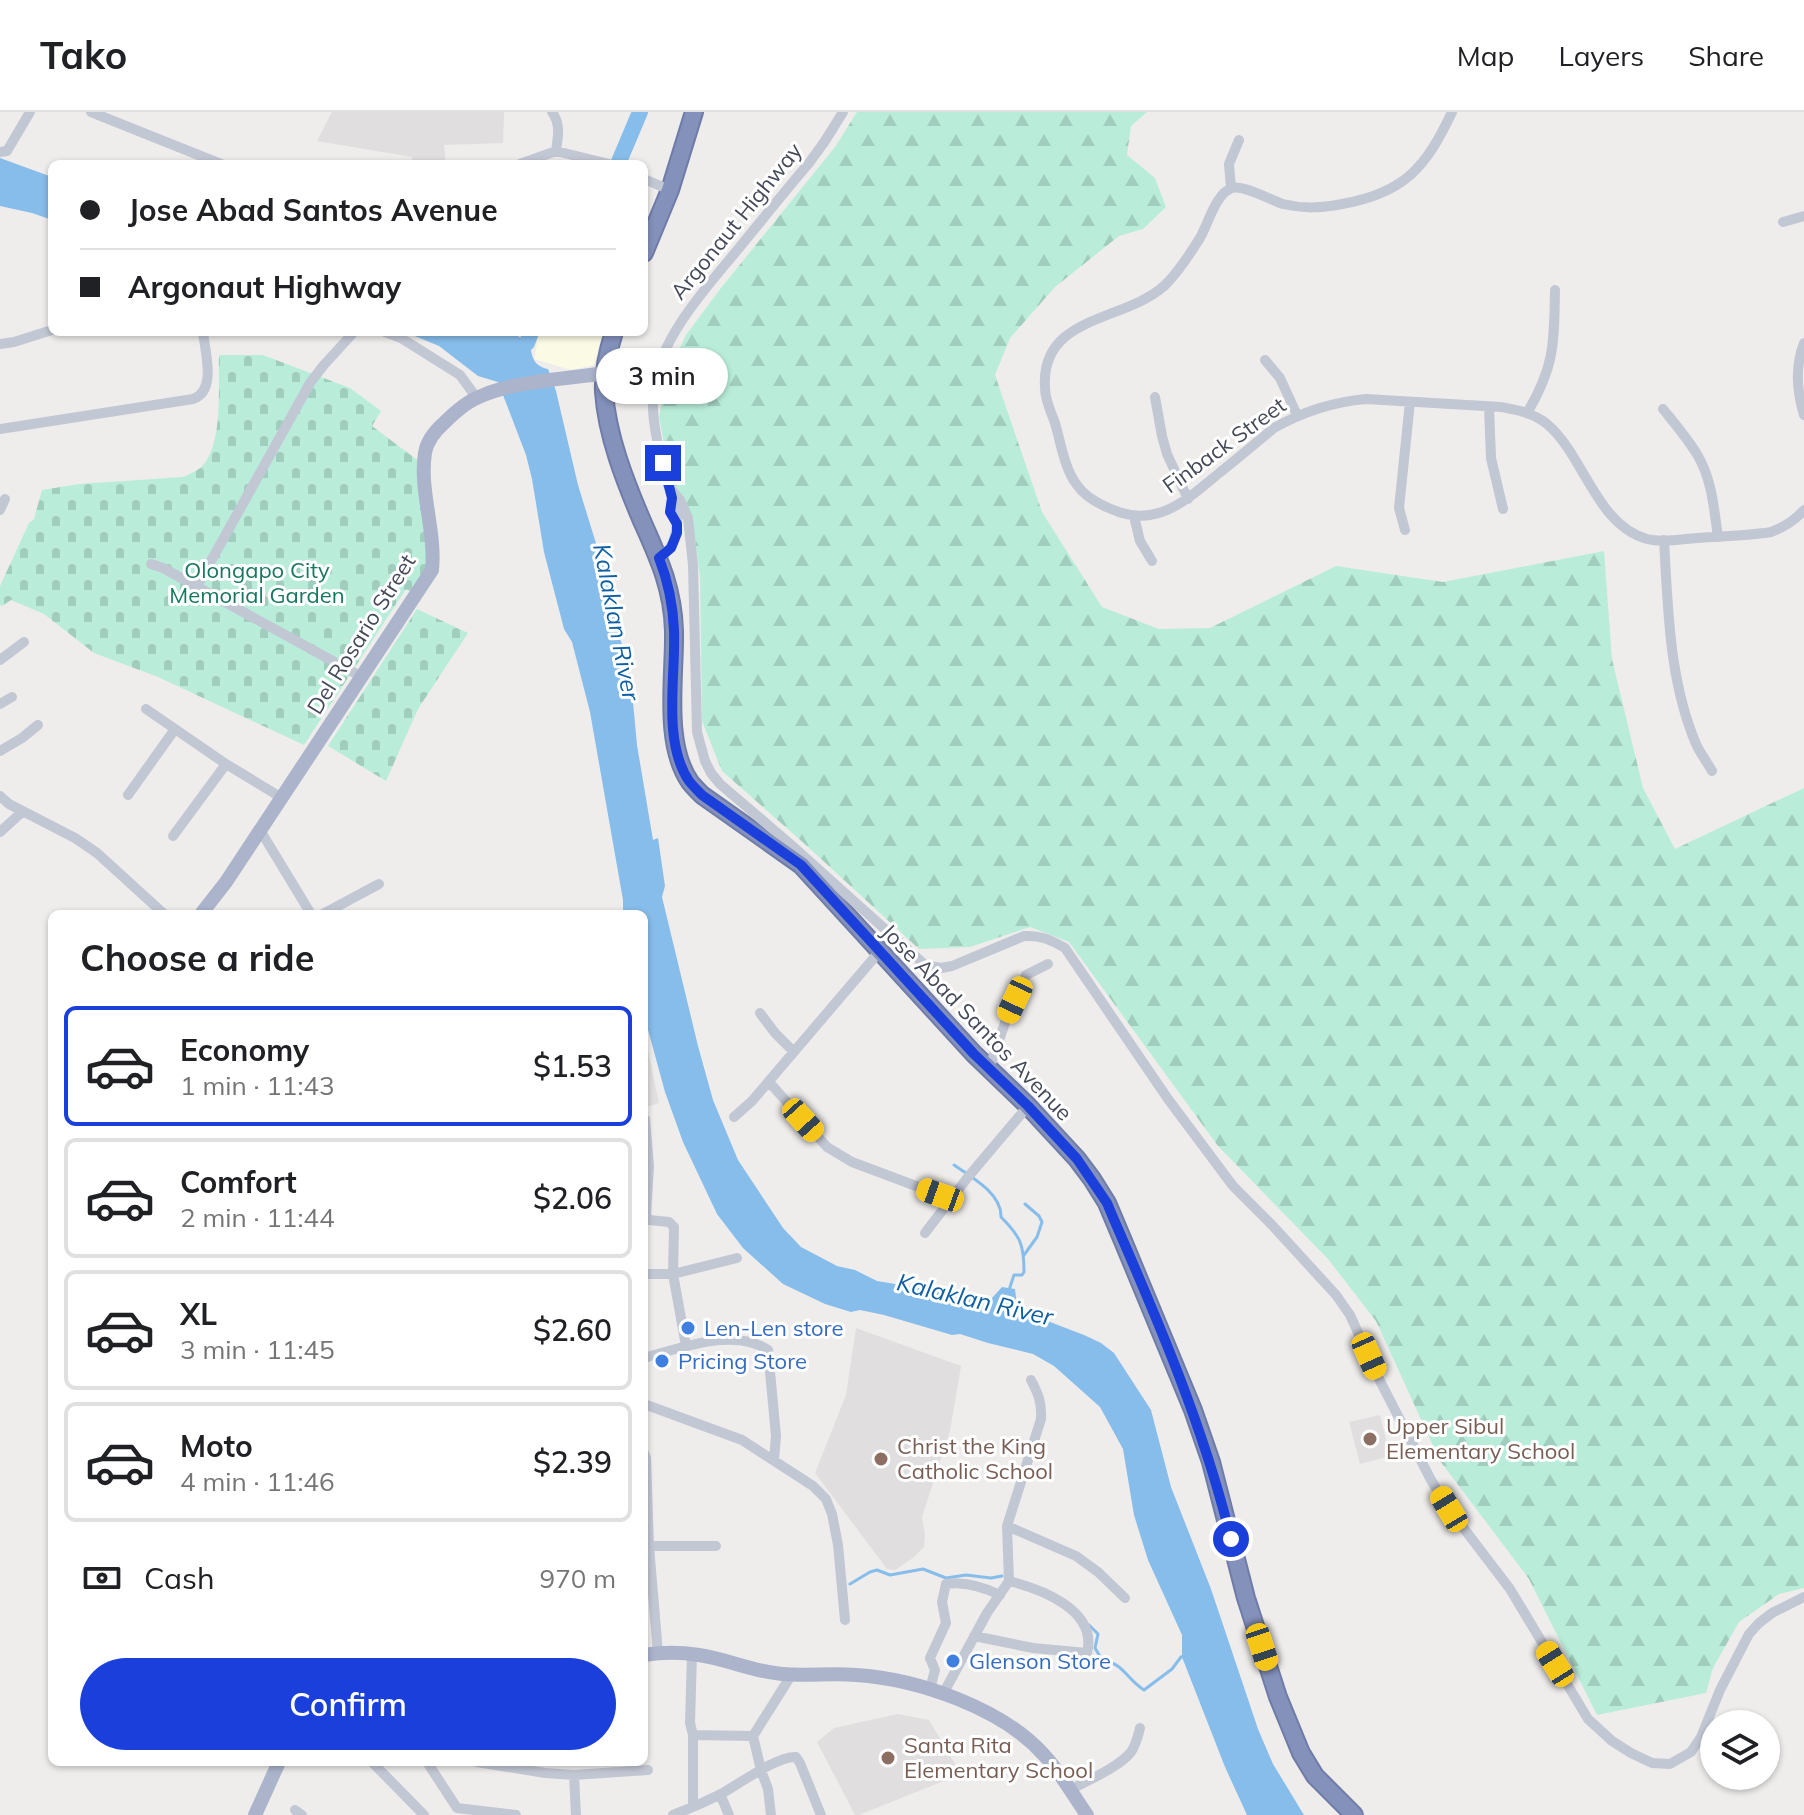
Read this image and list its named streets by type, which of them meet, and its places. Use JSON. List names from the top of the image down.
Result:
{
  "streets": {
    "highway": ["Jose Abad Santos Avenue"],
    "main road": ["Del Rosario Street"],
    "street": ["Argonaut Highway", "Finback Street"]
  },
  "crossings": [
    ["Argonaut Highway", "Jose Abad Santos Avenue"],
    ["Del Rosario Street", "Jose Abad Santos Avenue"]
  ],
  "water": ["Kalaklan River"],
  "parks": ["Olongapo City Memorial Garden"],
  "places": [
    "Len-Len store",
    "Pricing Store",
    "Upper Sibul Elementary School",
    "Christ the King Catholic School",
    "Glenson Store",
    "Santa Rita Elementary School"
  ],
  "page": {
    "header": "Tako",
    "nav": ["Map", "Layers", "Share"],
    "banner": ["Jose Abad Santos Avenue", "Argonaut Highway"],
    "bubble": "3 min",
    "heading": "Choose a ride",
    "list": [
      {
        "name": "Economy",
        "note": "1 min · 11:43",
        "value": "$1.53"
      },
      {
        "name": "Comfort",
        "note": "2 min · 11:44",
        "value": "$2.06"
      },
      {
        "name": "XL",
        "note": "3 min · 11:45",
        "value": "$2.60"
      },
      {
        "name": "Moto",
        "note": "4 min · 11:46",
        "value": "$2.39"
      }
    ],
    "pay": ["Cash", "970 m"],
    "buttons": "Confirm"
  }
}
